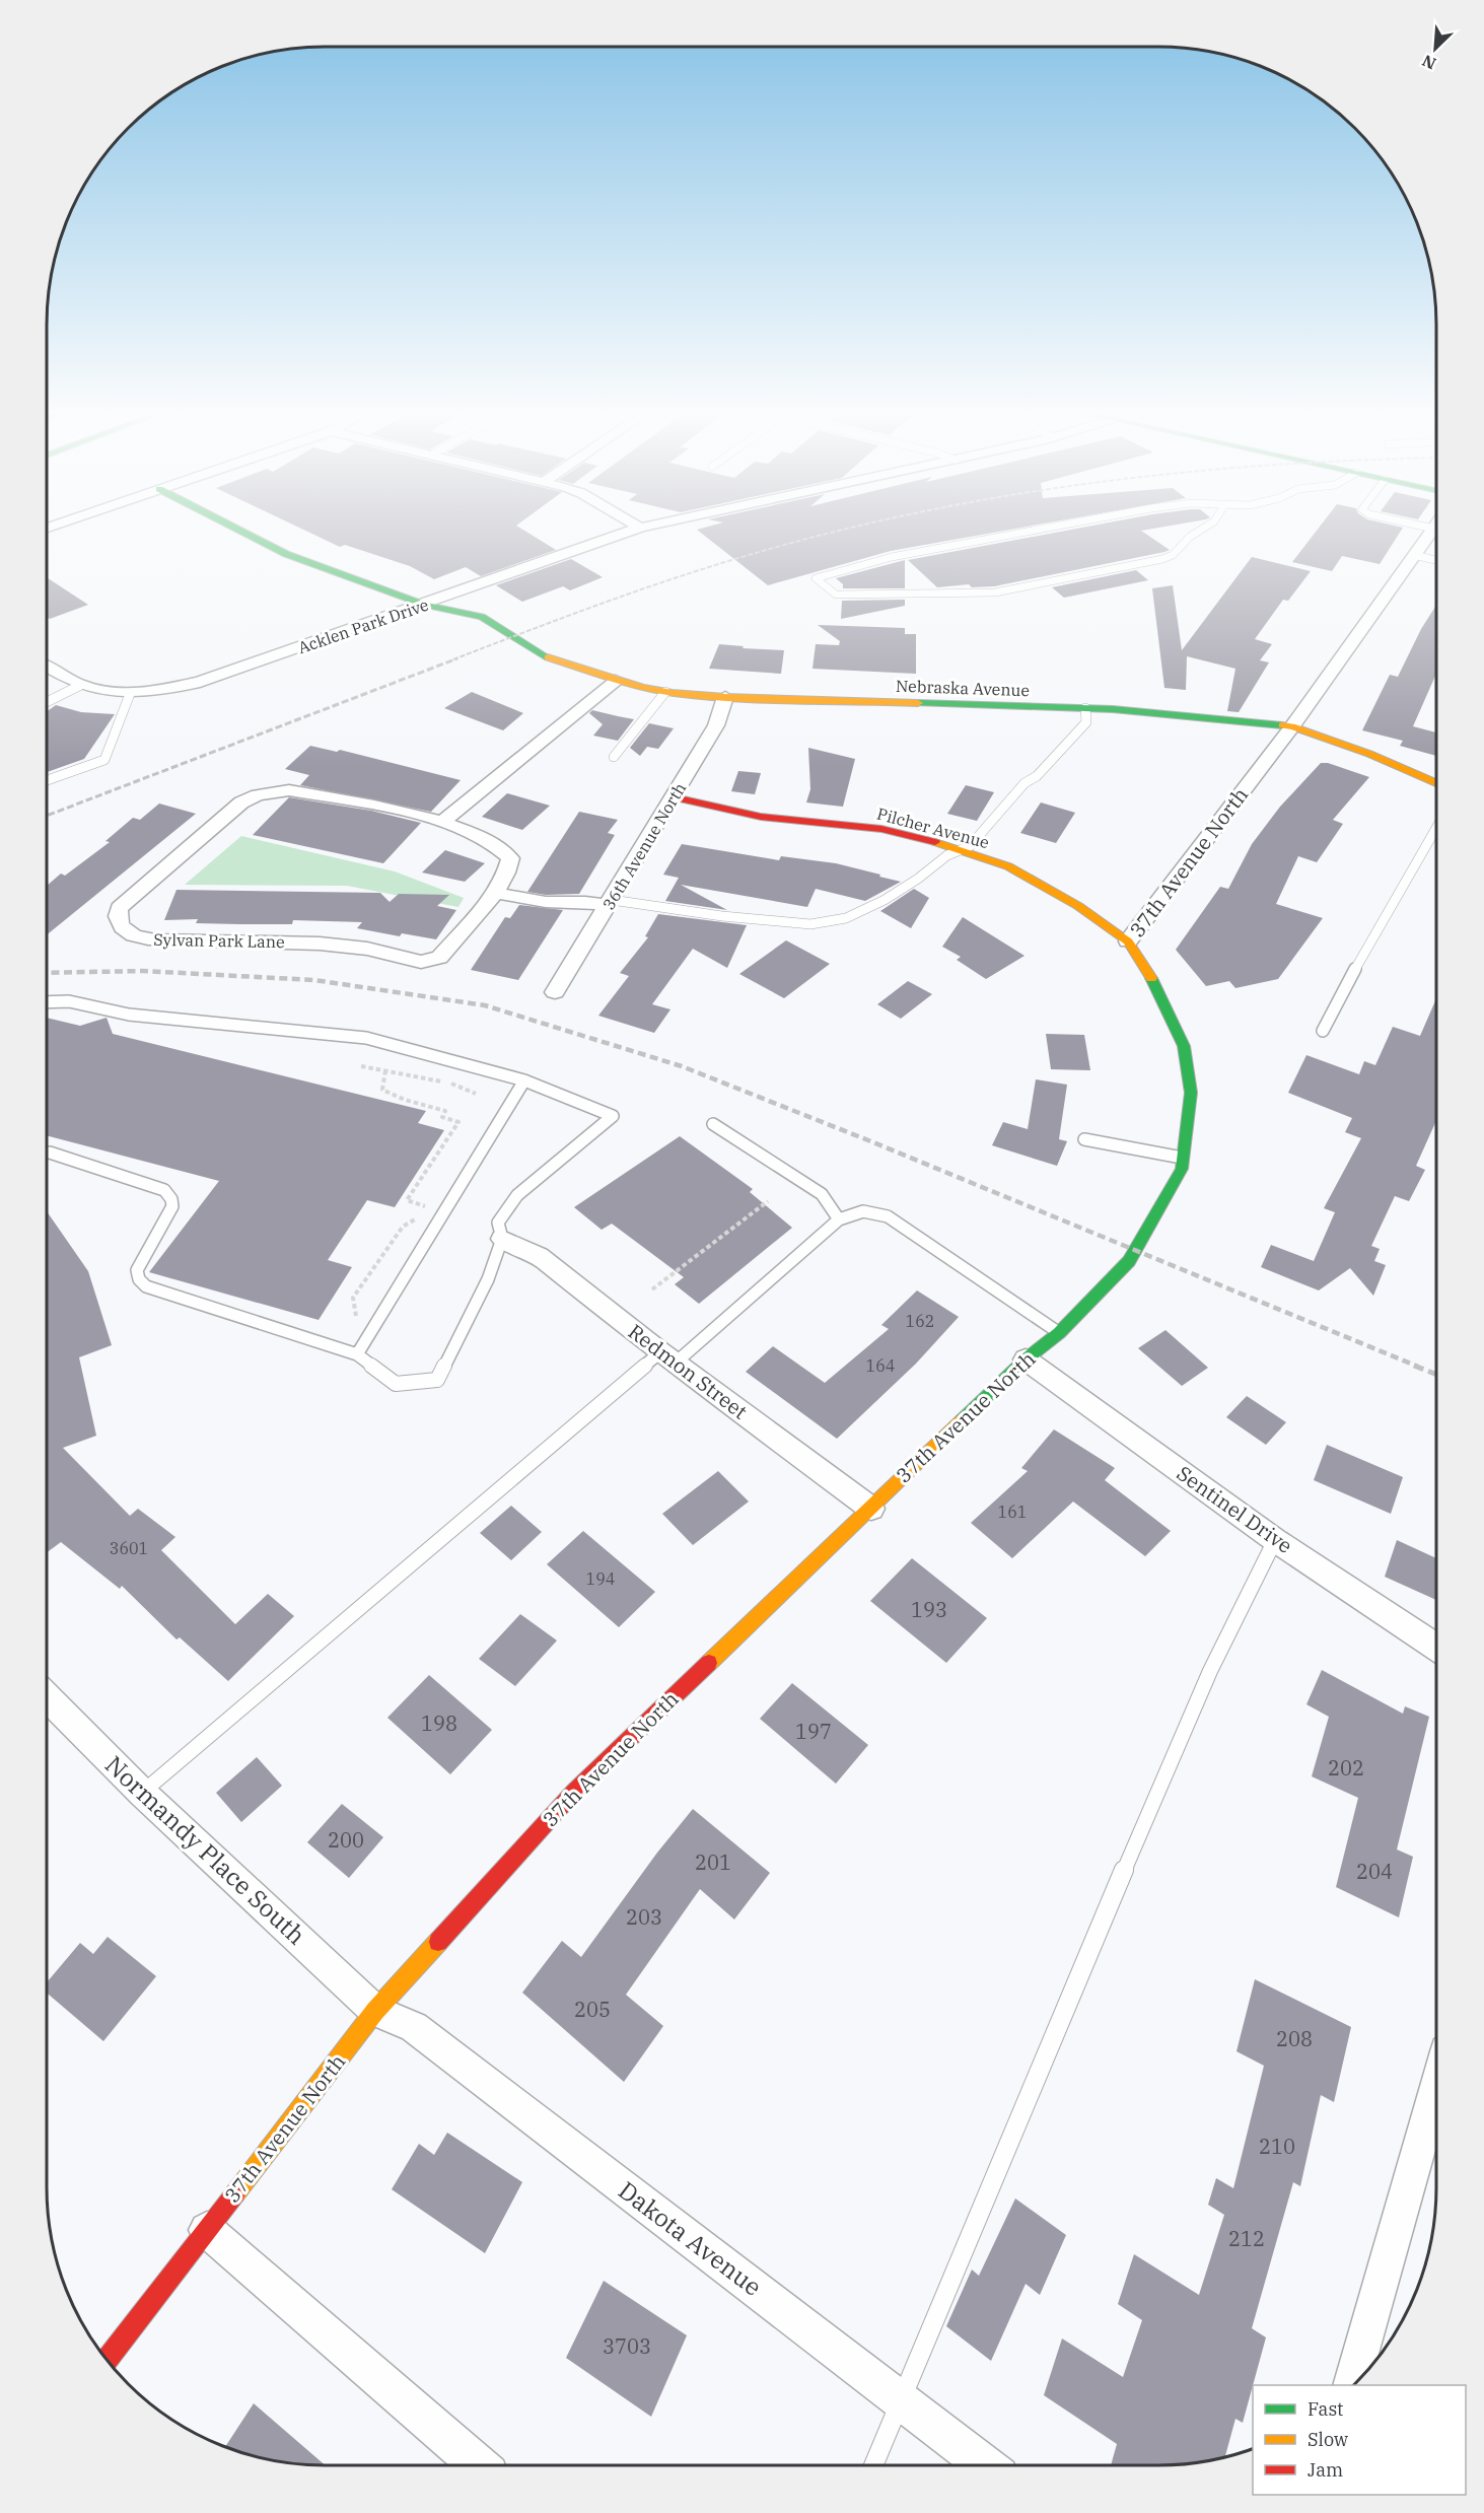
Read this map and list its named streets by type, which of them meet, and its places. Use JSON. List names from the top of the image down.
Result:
{
  "streets": {
    "main road": ["Nebraska Avenue", "Pilcher Avenue", "37th Avenue North"],
    "street": [
      "Acklen Park Drive",
      "36th Avenue North",
      "Sylvan Park Lane",
      "Redmon Street",
      "Sentinel Drive",
      "Normandy Place South",
      "Dakota Avenue"
    ]
  },
  "crossings": [
    ["Acklen Park Drive", "Nebraska Avenue"],
    ["Nebraska Avenue", "36th Avenue North"],
    ["Nebraska Avenue", "37th Avenue North"],
    ["Pilcher Avenue", "36th Avenue North"],
    ["Pilcher Avenue", "37th Avenue North"],
    ["37th Avenue North", "Redmon Street"],
    ["37th Avenue North", "Sentinel Drive"],
    ["37th Avenue North", "Normandy Place South"],
    ["37th Avenue North", "Dakota Avenue"],
    ["Normandy Place South", "Dakota Avenue"]
  ],
  "house_numbers": [
    "162",
    "164",
    "161",
    "3601",
    "194",
    "193",
    "198",
    "197",
    "202",
    "200",
    "201",
    "204",
    "203",
    "205",
    "208",
    "210",
    "212",
    "3703"
  ],
  "legend": ["Fast", "Slow", "Jam"],
  "north": "bottom left"
}
